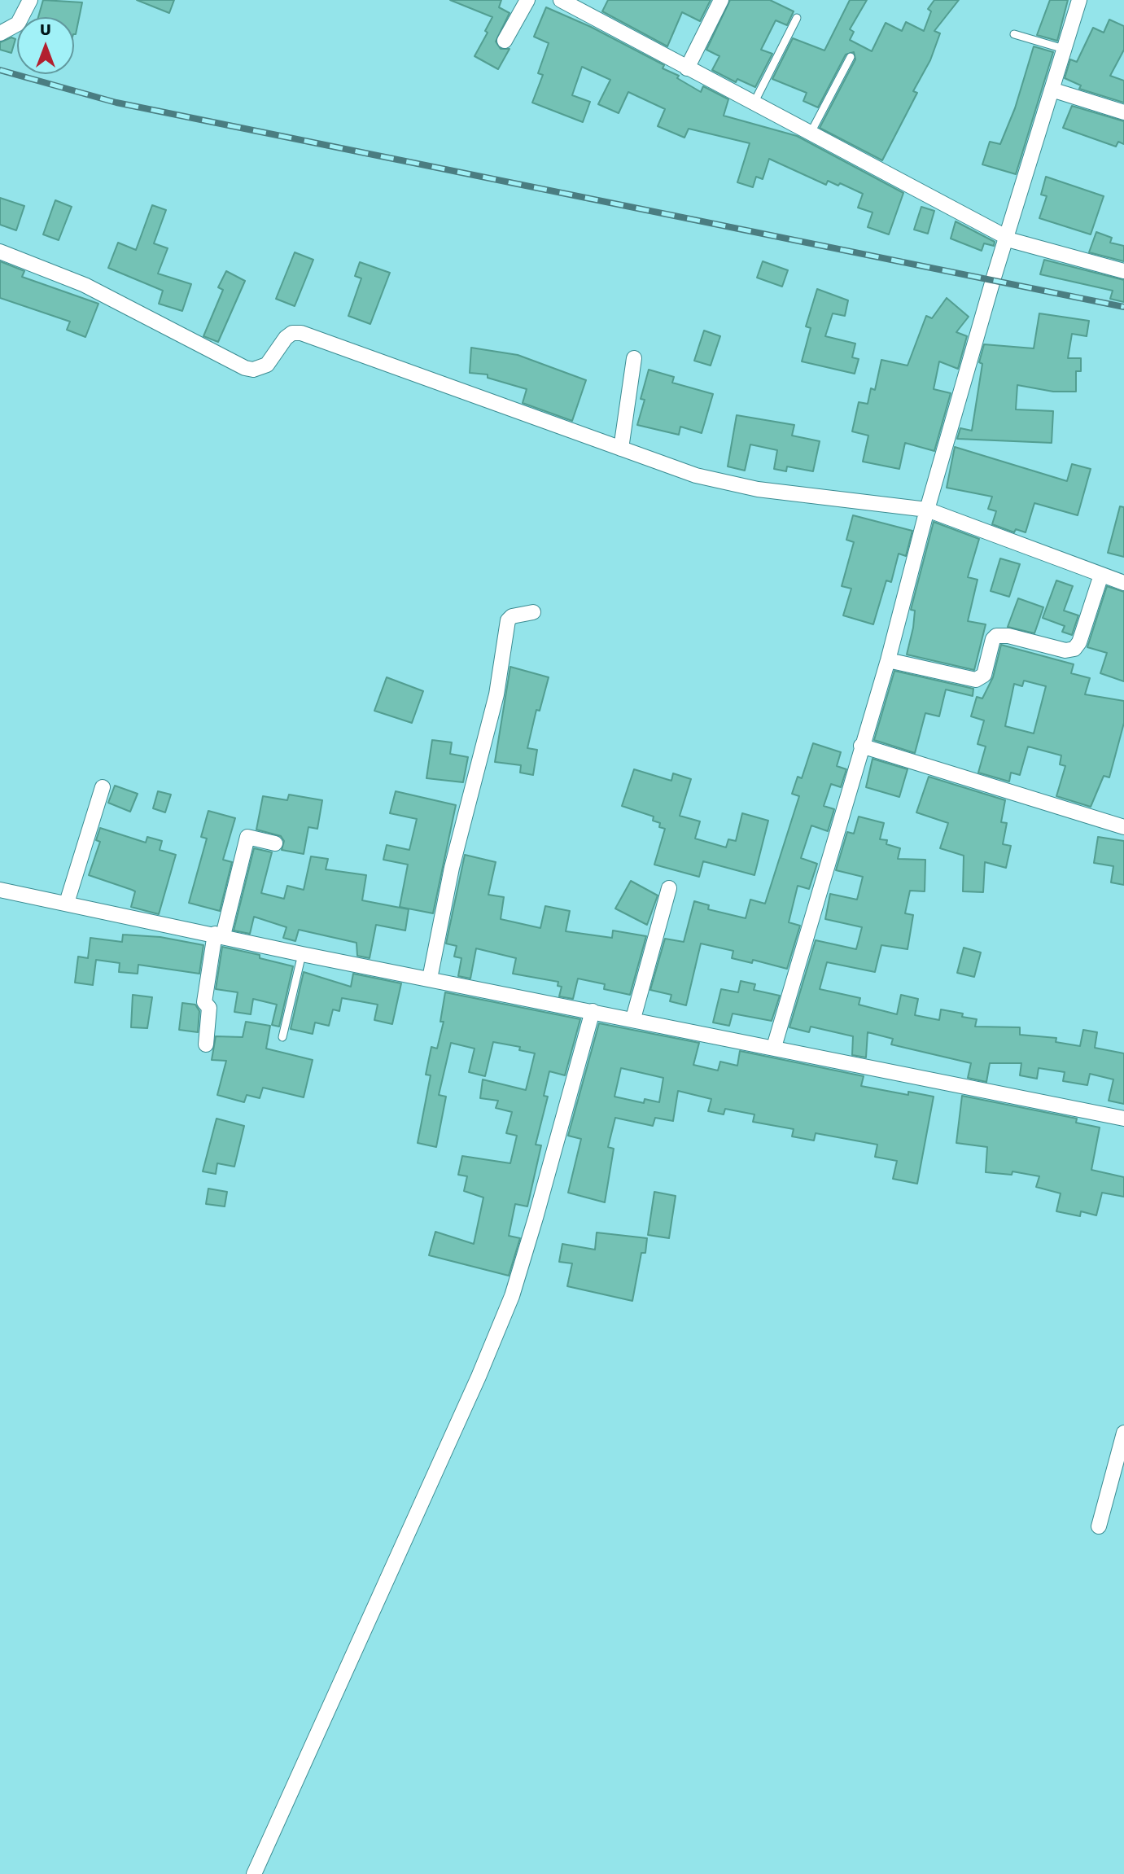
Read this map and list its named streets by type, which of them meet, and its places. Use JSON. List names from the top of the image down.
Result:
{
  "north": "top"
}
